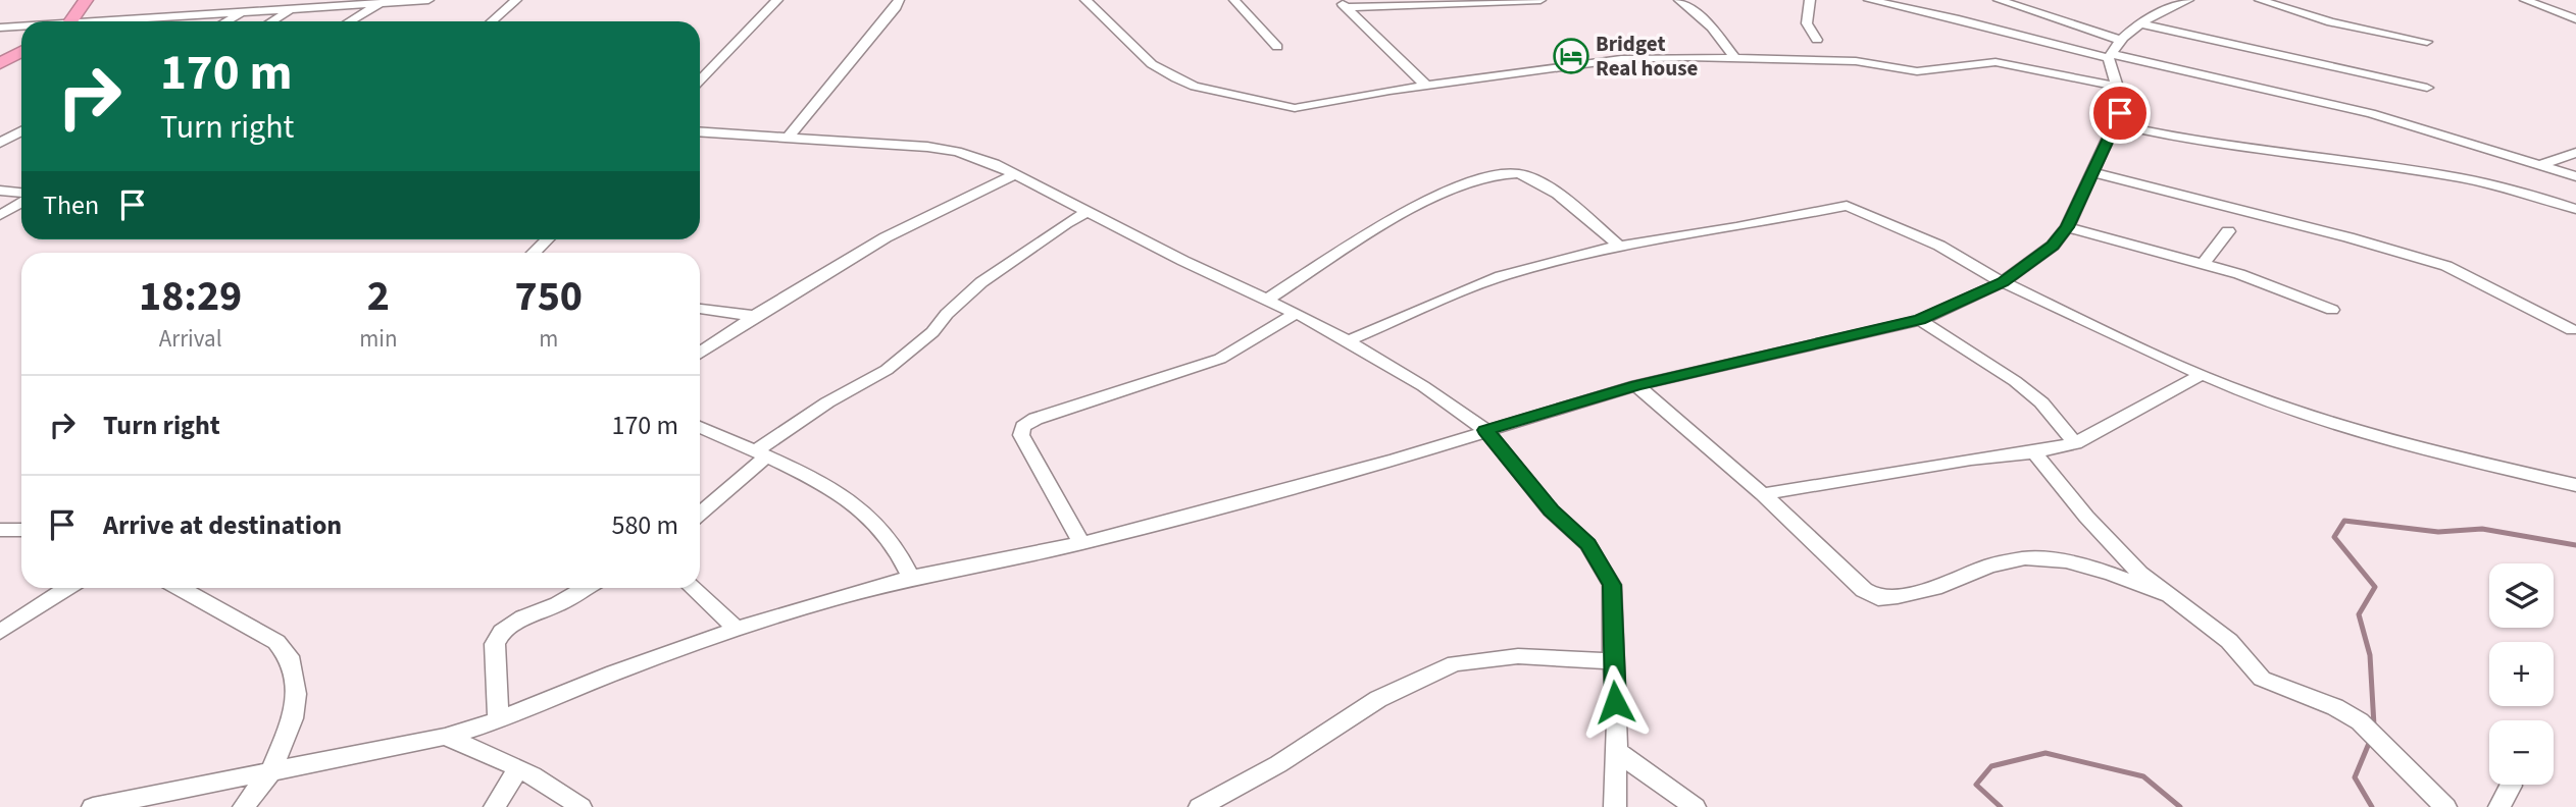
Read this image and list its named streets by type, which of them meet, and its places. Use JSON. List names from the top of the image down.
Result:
{
  "places": {
    "hotel": ["Bridget Real house"]
  },
  "page": {
    "turn": ["170 m", "Turn right"],
    "then": "Then",
    "eta": [
      "18:29",
      "Arrival",
      "2",
      "min",
      "750",
      "m"
    ],
    "list": [
      {
        "name": "Turn right",
        "value": "170 m"
      },
      {
        "name": "Arrive at destination",
        "value": "580 m"
      }
    ],
    "map_buttons": ["+", "−"]
  }
}
